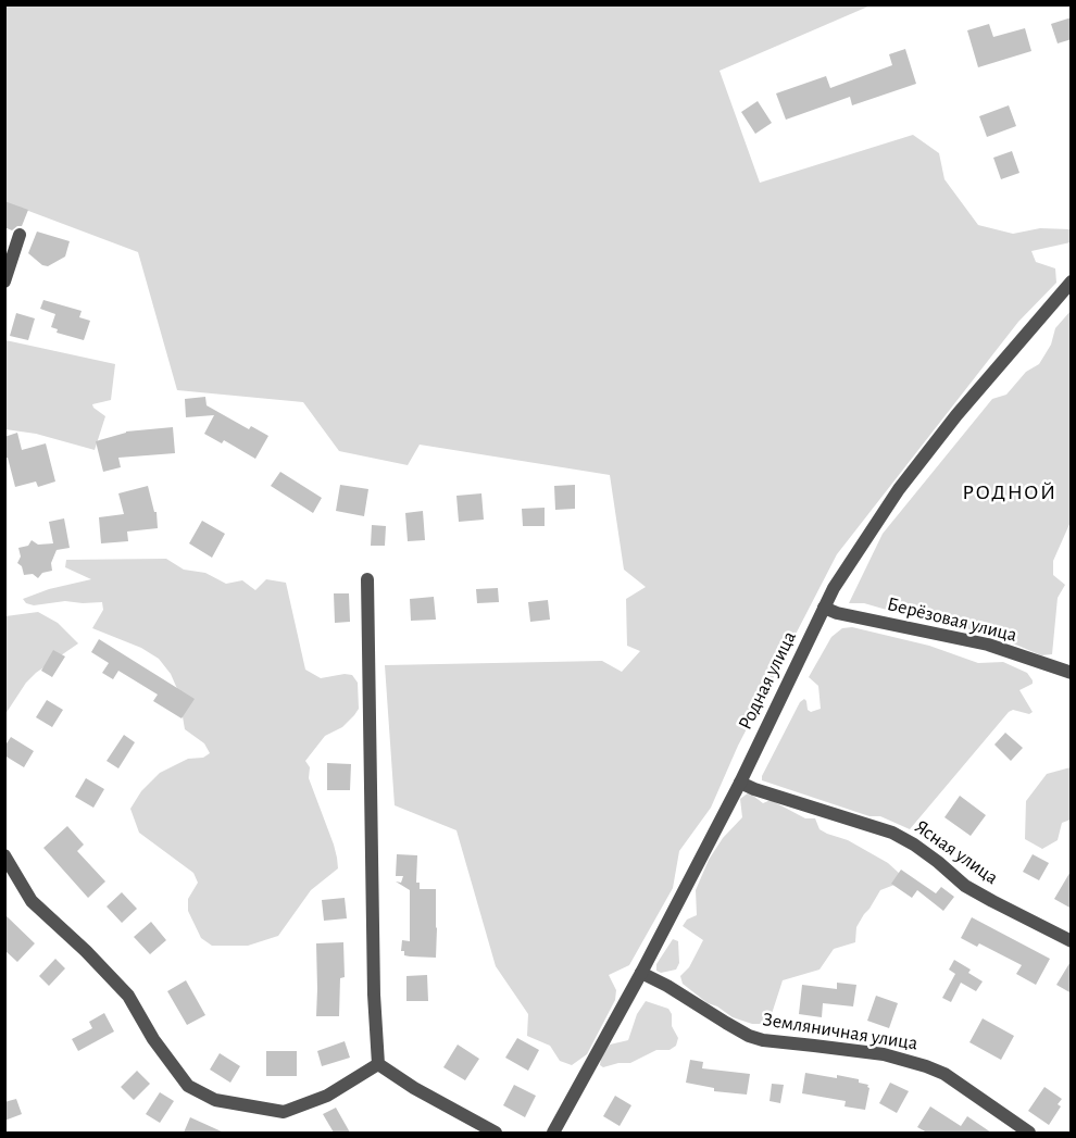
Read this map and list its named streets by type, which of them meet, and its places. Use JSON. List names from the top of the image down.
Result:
{
  "streets": {
    "street": [
      "Берёзовая улица",
      "Родная улица",
      "Ясная улица",
      "Земляничная улица"
    ]
  },
  "crossings": [
    ["Берёзовая улица", "Родная улица"],
    ["Родная улица", "Ясная улица"],
    ["Родная улица", "Земляничная улица"]
  ],
  "districts": ["РОДНОЙ"]
}
